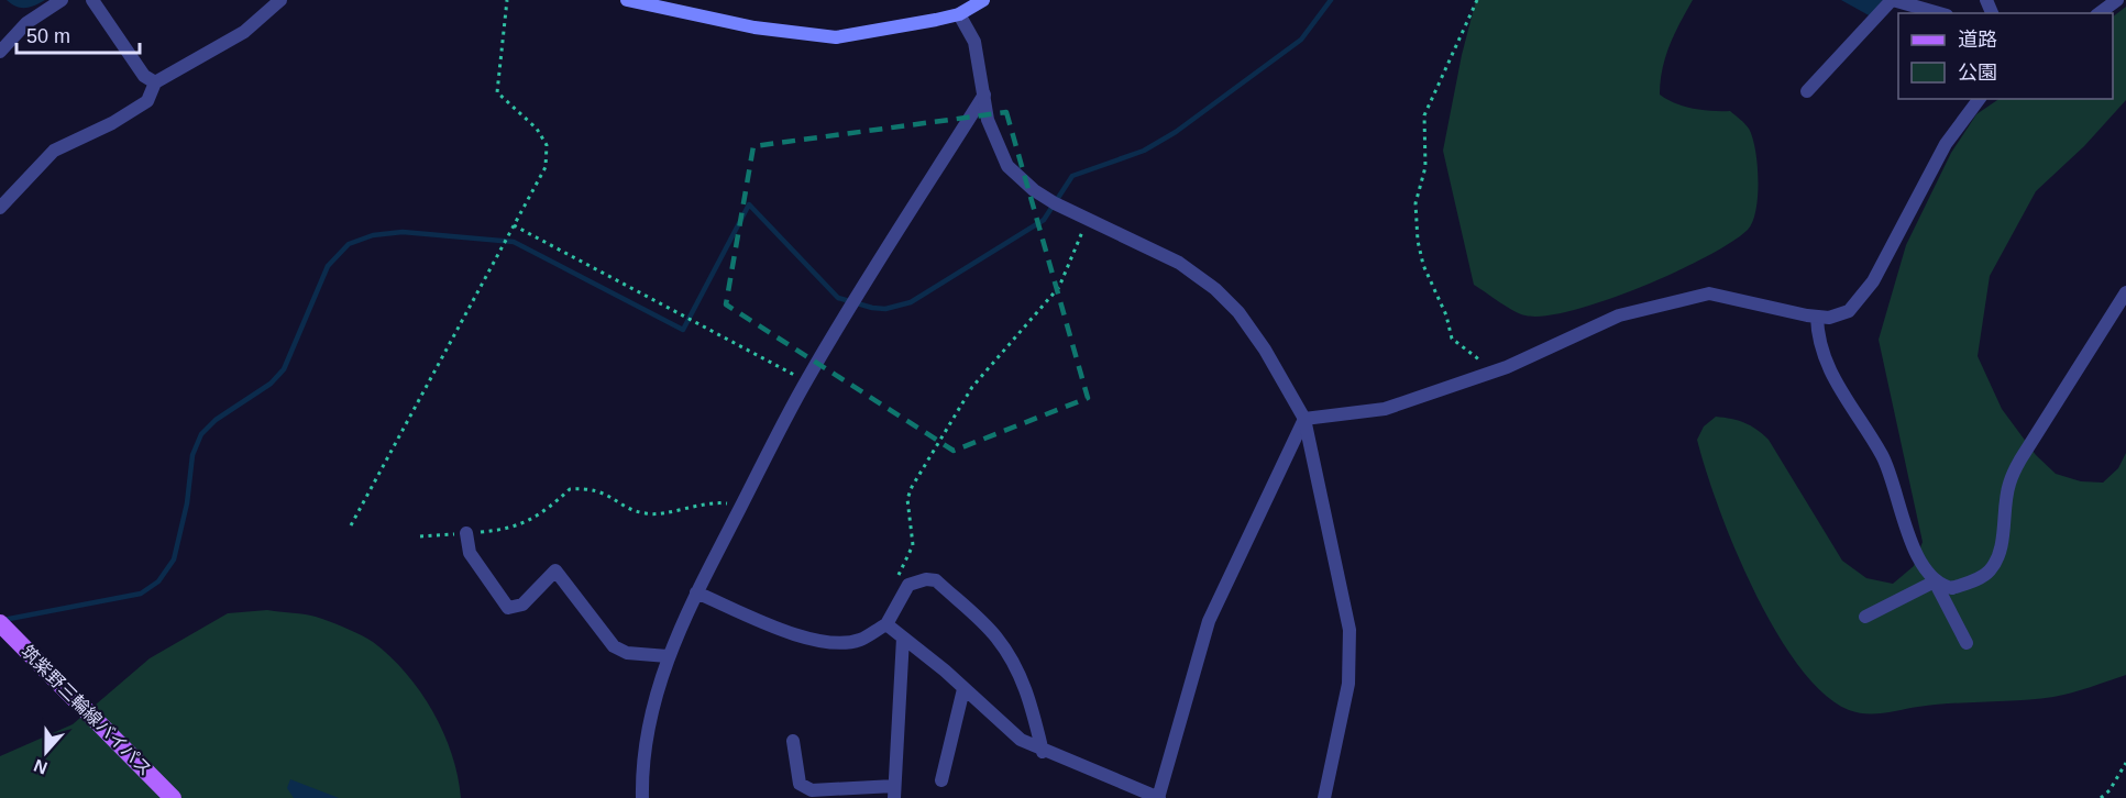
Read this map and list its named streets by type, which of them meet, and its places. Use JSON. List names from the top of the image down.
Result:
{
  "streets": {
    "main road": ["筑紫野三輪線バイパス"]
  },
  "legend": ["道路", "公園"],
  "scale_bar": "50 m",
  "north": "bottom"
}
